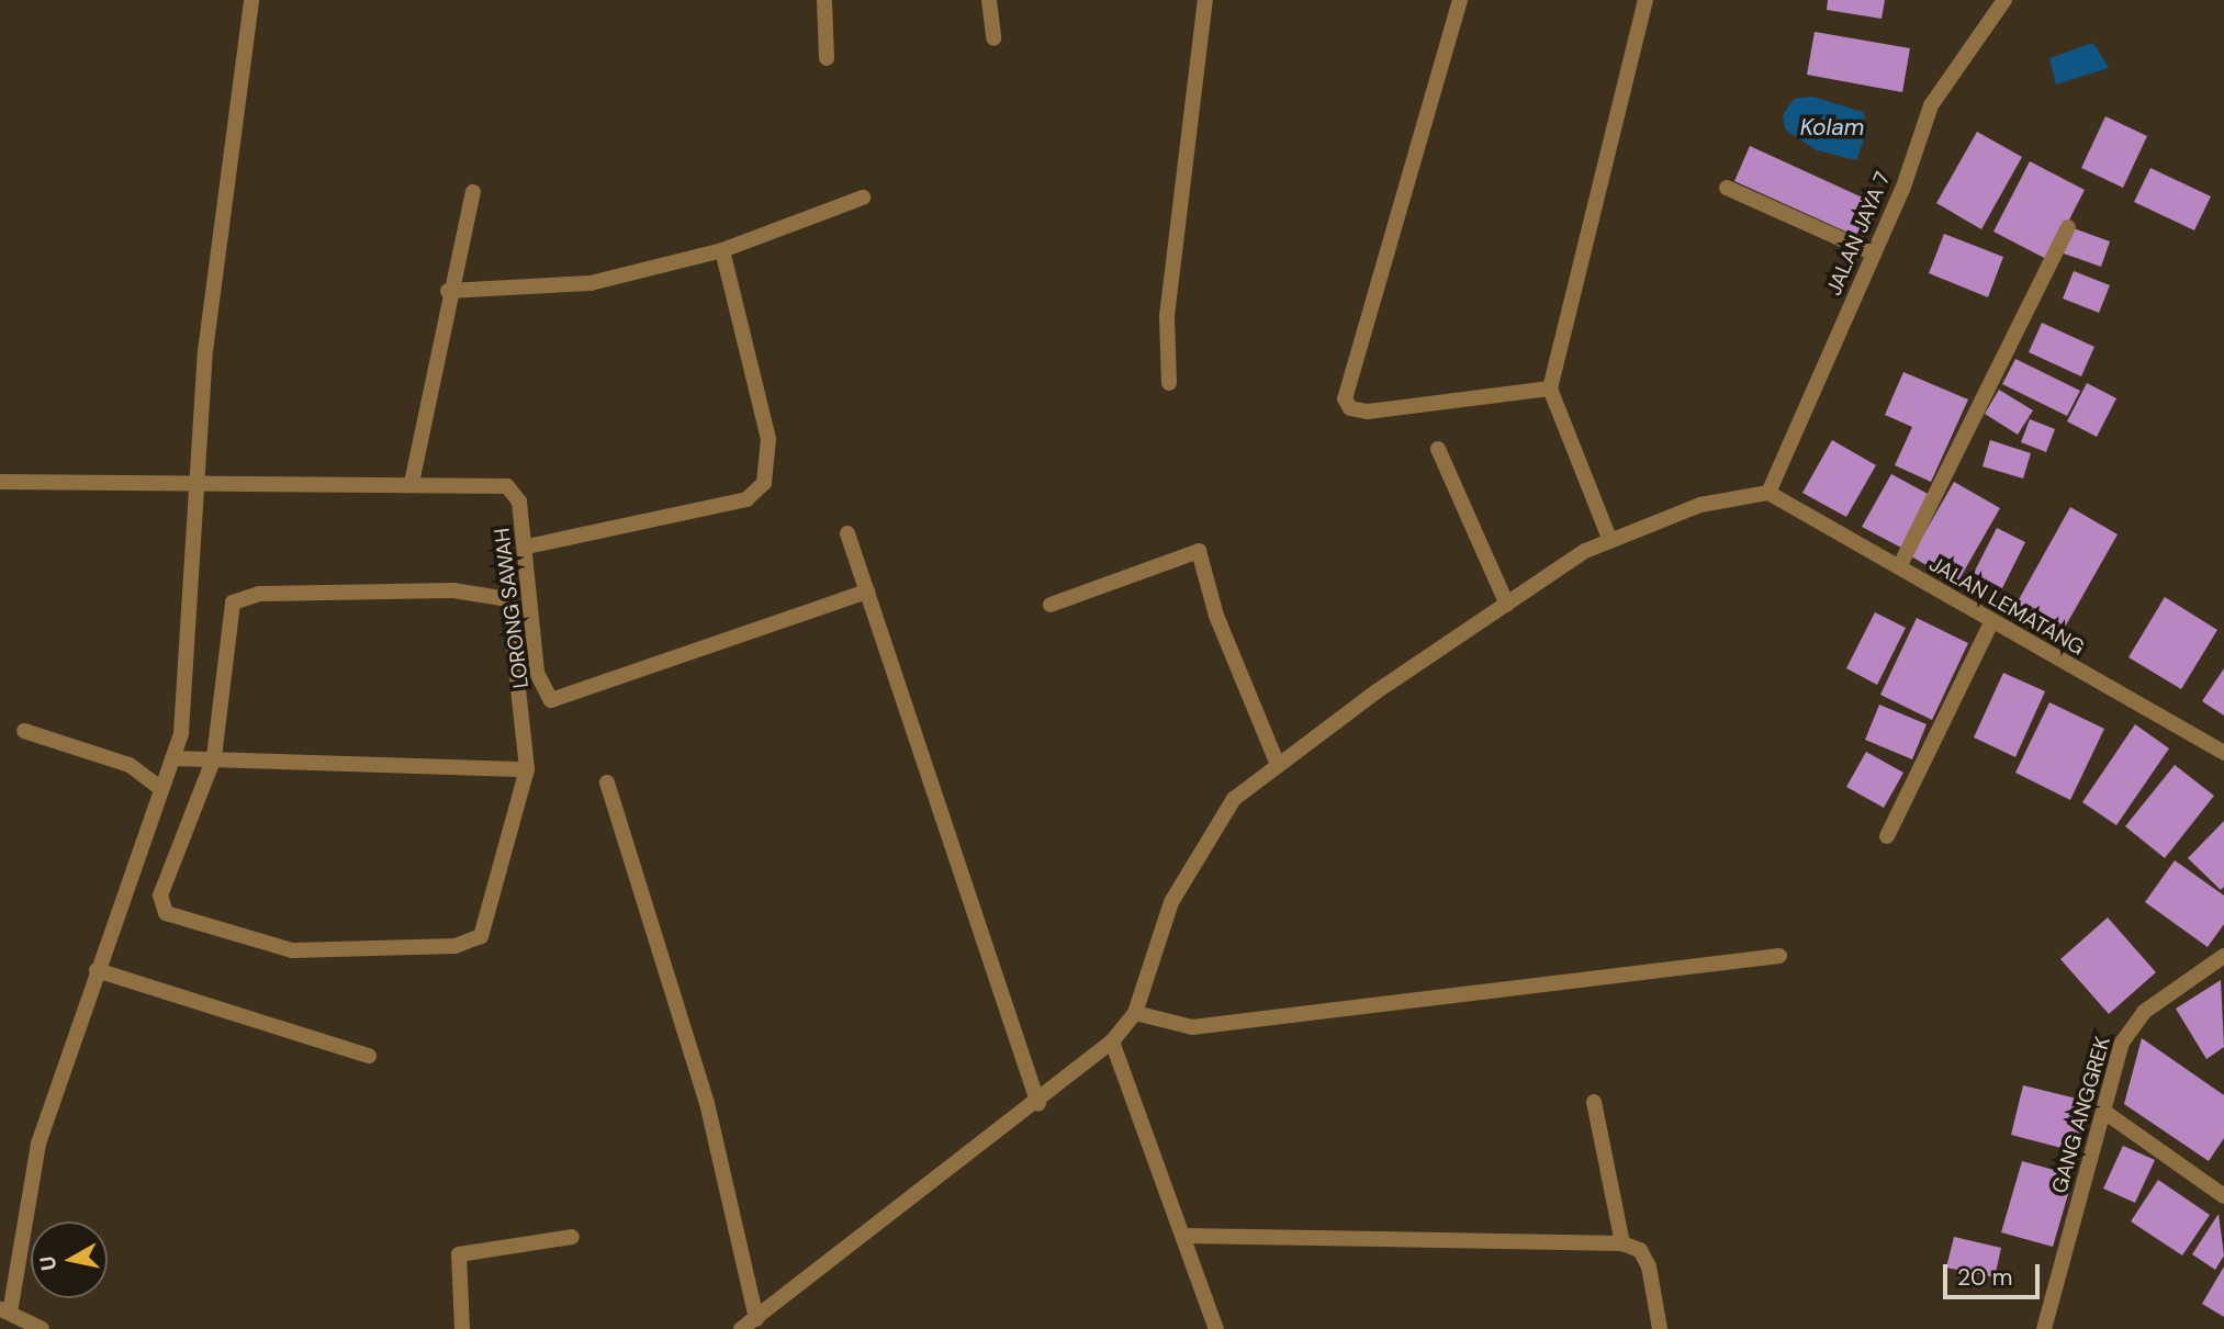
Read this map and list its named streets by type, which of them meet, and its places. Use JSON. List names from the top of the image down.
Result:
{
  "streets": {
    "street": [
      "JALAN JAYA 7",
      "JALAN LEMATANG",
      "LORONG SAWAH",
      "GANG ANGGREK"
    ]
  },
  "crossings": [
    ["JALAN JAYA 7", "JALAN LEMATANG"]
  ],
  "water": ["Kolam"],
  "scale_bar": "20 m",
  "north": "left"
}
